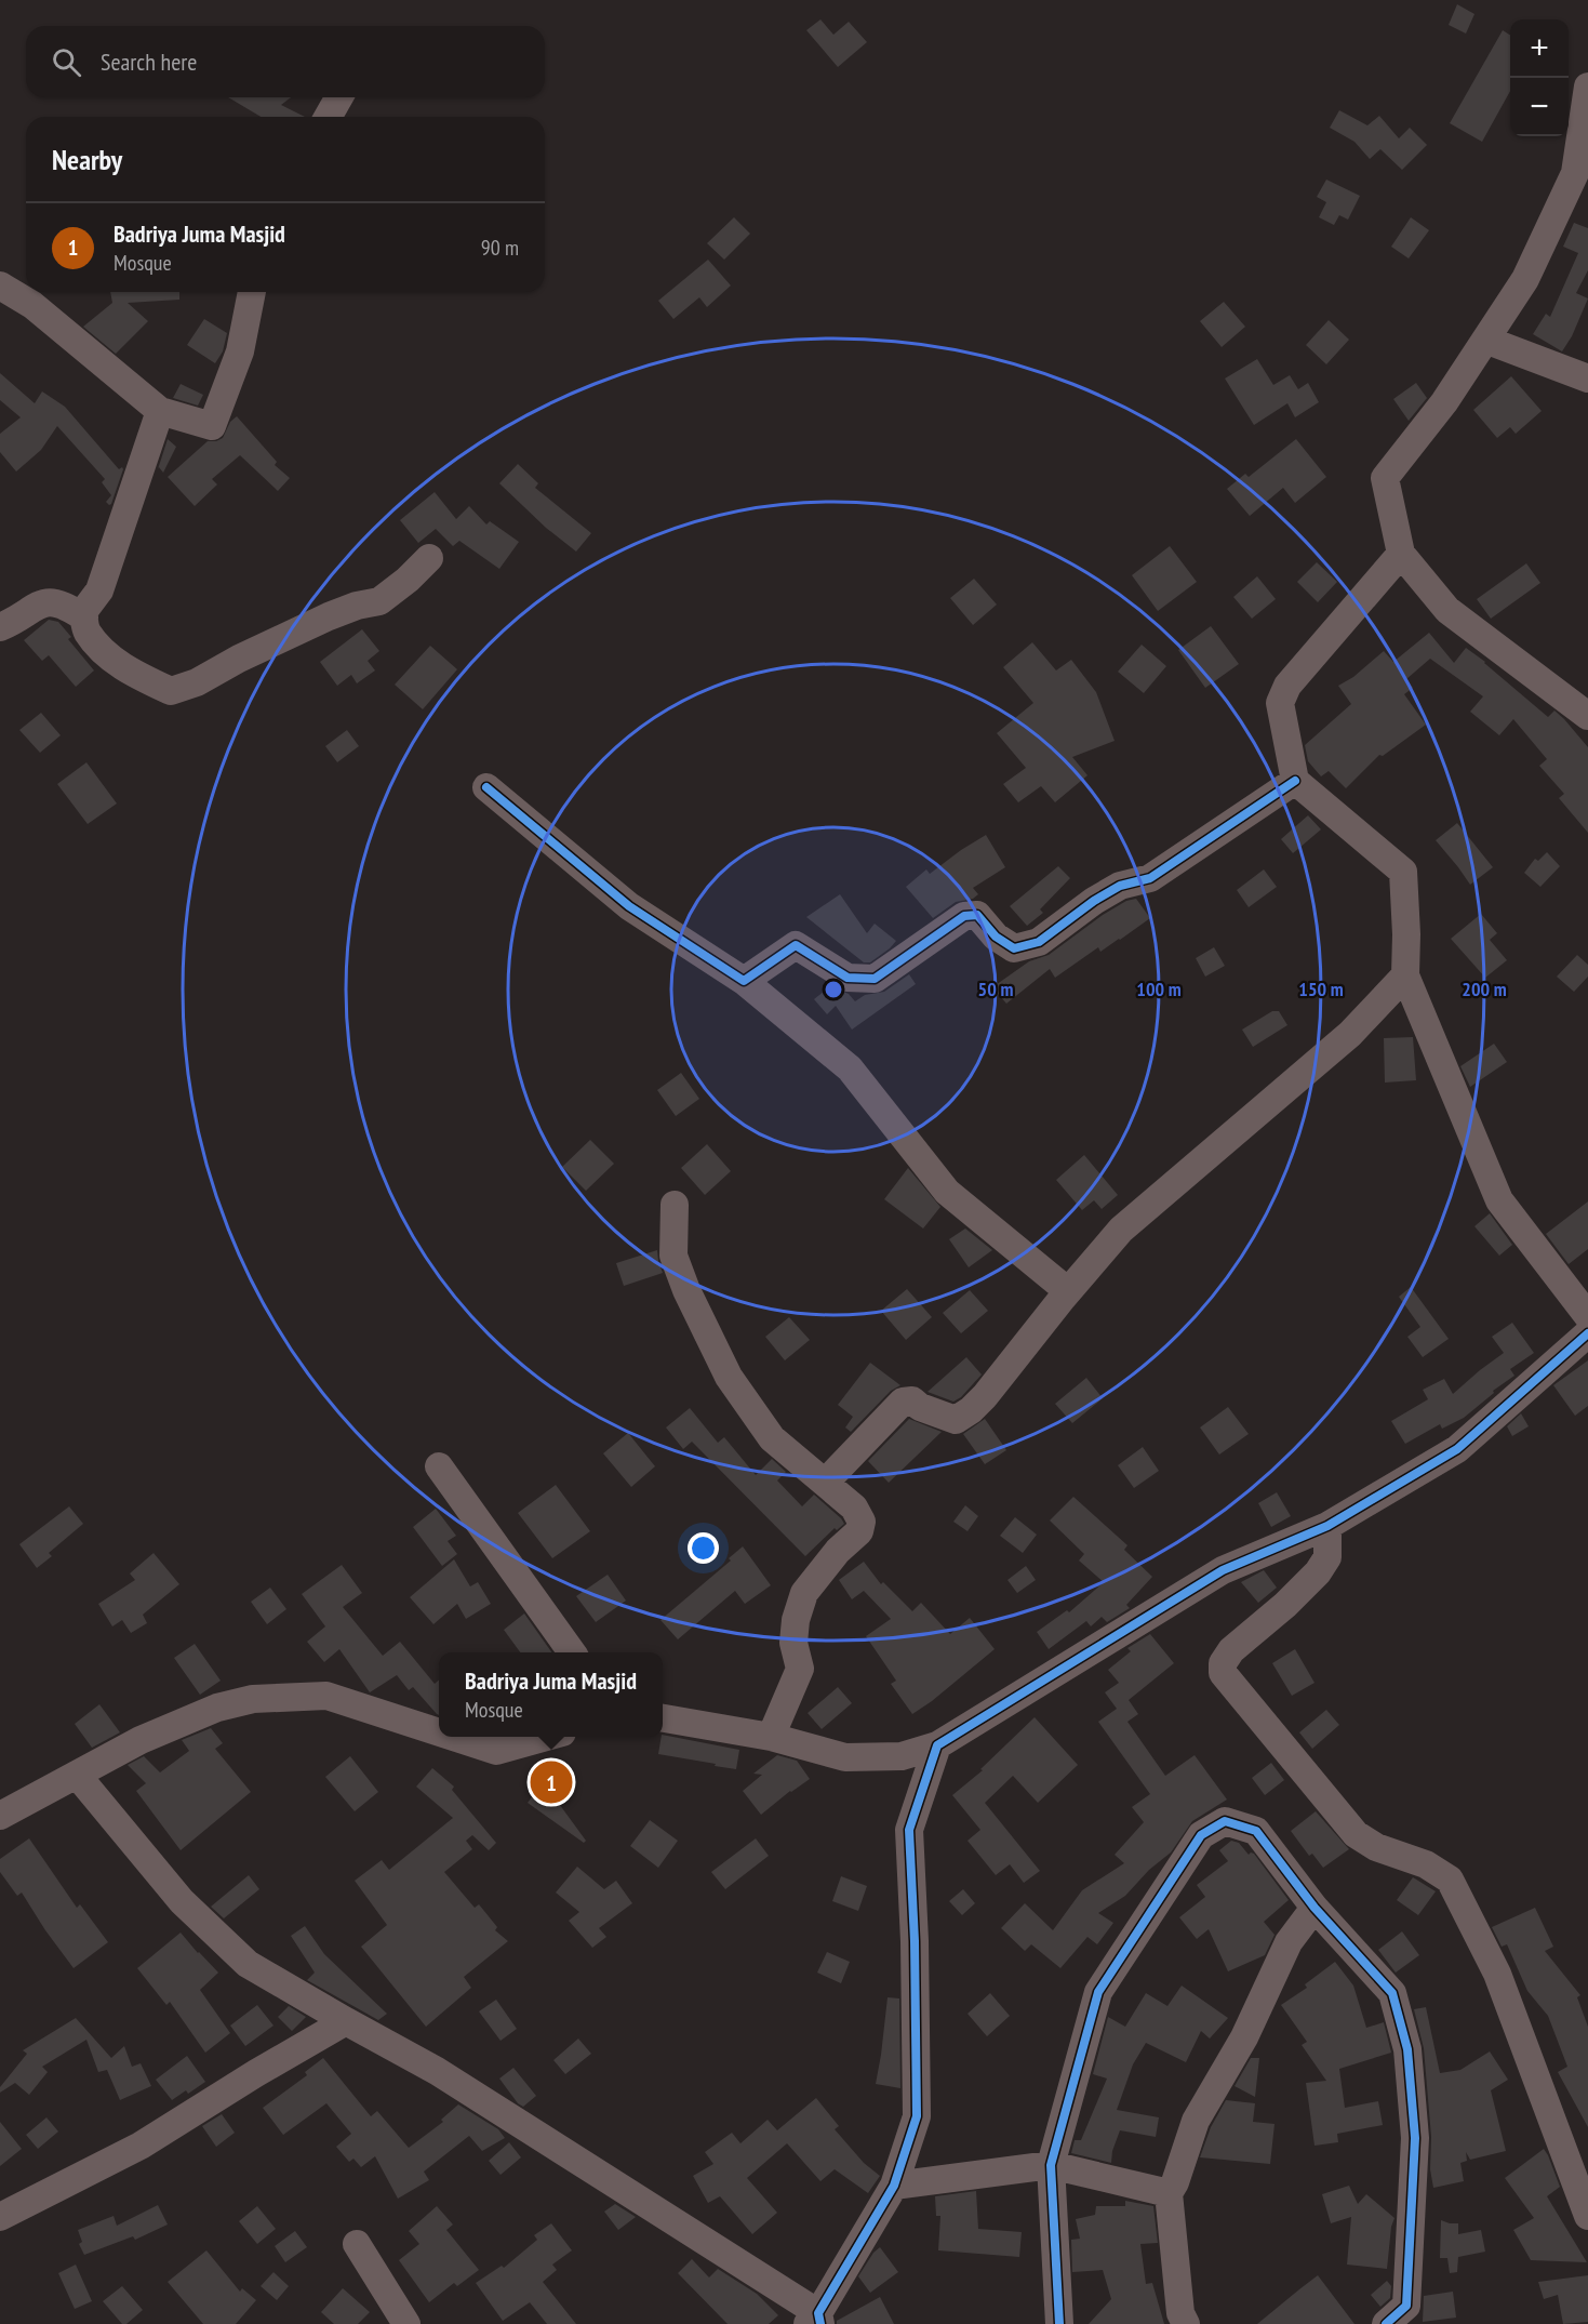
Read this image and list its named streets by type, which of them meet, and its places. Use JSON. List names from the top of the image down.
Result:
{
  "page": {
    "map_buttons": ["+", "−"],
    "search": "Search here",
    "heading": "Nearby",
    "list": [
      {
        "mark": "1",
        "name": "Badriya Juma Masjid",
        "note": "Mosque",
        "value": "90 m"
      }
    ],
    "popup": ["Badriya Juma Masjid", "Mosque"],
    "pins": "1"
  },
  "rings": [
    "50 m",
    "100 m",
    "150 m",
    "200 m"
  ]
}
